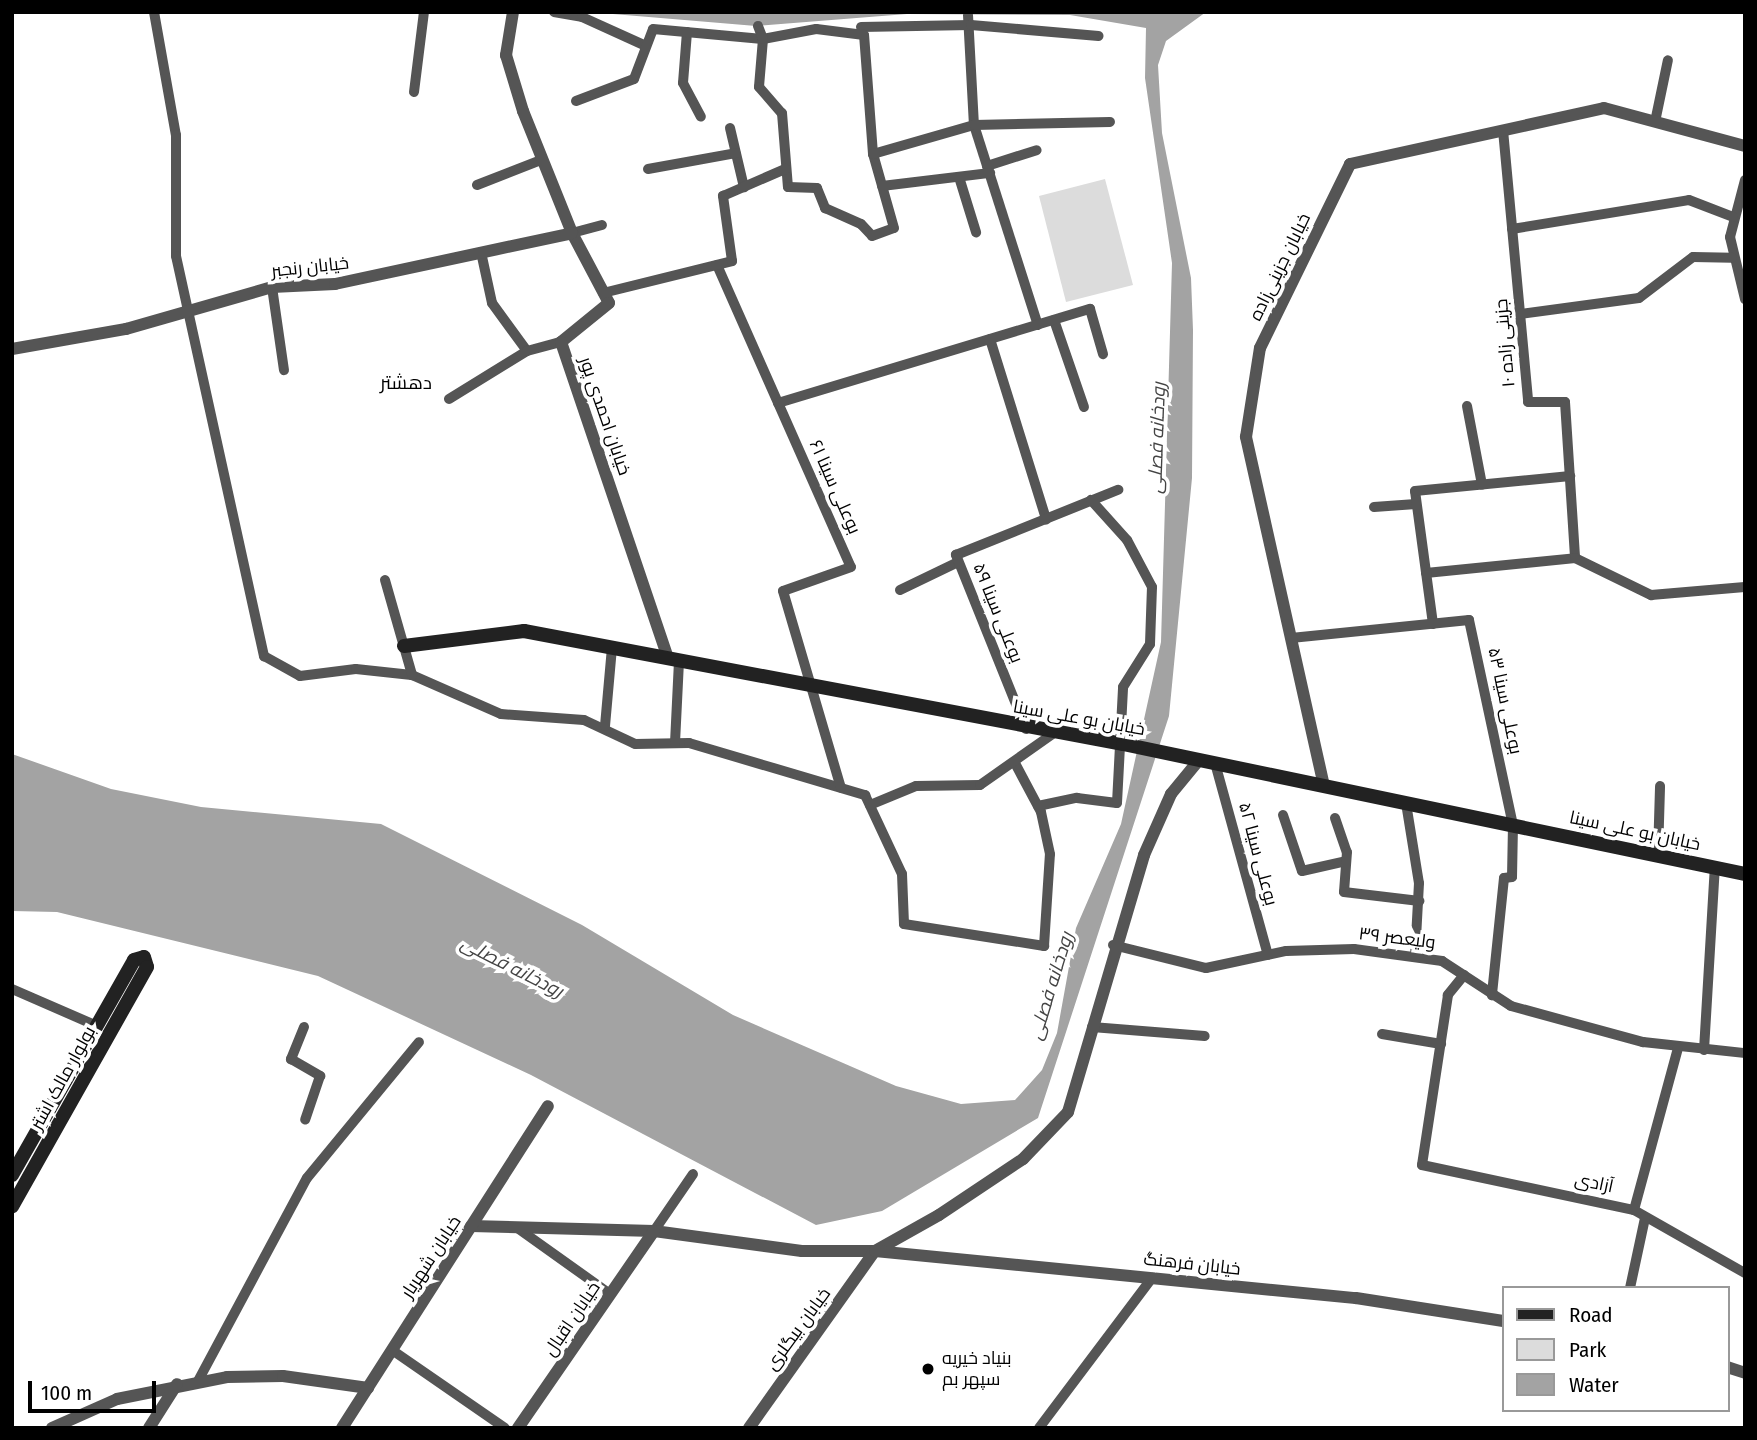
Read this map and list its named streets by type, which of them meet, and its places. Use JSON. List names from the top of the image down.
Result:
{
  "streets": {
    "main road": ["خیابان بو علی سینا", "بولوار مالک اشتر"],
    "street": [
      "خیابان رنجبر",
      "خیابان جزینی‌زاده",
      "جزینی زاده ۱۰",
      "خیابان احمدی پور",
      "بوعلی سینا ۶۱",
      "بوعلی سینا ۵۹",
      "بوعلی سینا ۵۳",
      "بوعلی سینا ۵۲",
      "ولیعصر ۳۹",
      "آزادی",
      "خیابان شهریار",
      "خیابان فرهنگ",
      "خیابان اقبال",
      "خیابان بیگلری"
    ]
  },
  "crossings": [
    ["خیابان جزینی‌زاده", "جزینی زاده ۱۰"],
    ["خیابان جزینی‌زاده", "خیابان بو علی سینا"],
    ["خیابان احمدی پور", "خیابان بو علی سینا"],
    ["بوعلی سینا ۶۱", "خیابان بو علی سینا"],
    ["بوعلی سینا ۵۹", "خیابان بو علی سینا"],
    ["بوعلی سینا ۵۳", "خیابان بو علی سینا"],
    ["خیابان بو علی سینا", "بوعلی سینا ۵۲"],
    ["بوعلی سینا ۵۲", "ولیعصر ۳۹"],
    ["خیابان شهریار", "خیابان فرهنگ"],
    ["خیابان فرهنگ", "خیابان اقبال"],
    ["خیابان فرهنگ", "خیابان بیگلری"]
  ],
  "districts": ["دهشتر"],
  "water": ["رودخانه فصلی"],
  "places": ["بنیاد خیریه سپهر بم"],
  "legend": ["Road", "Park", "Water"],
  "scale_bar": "100 m"
}
